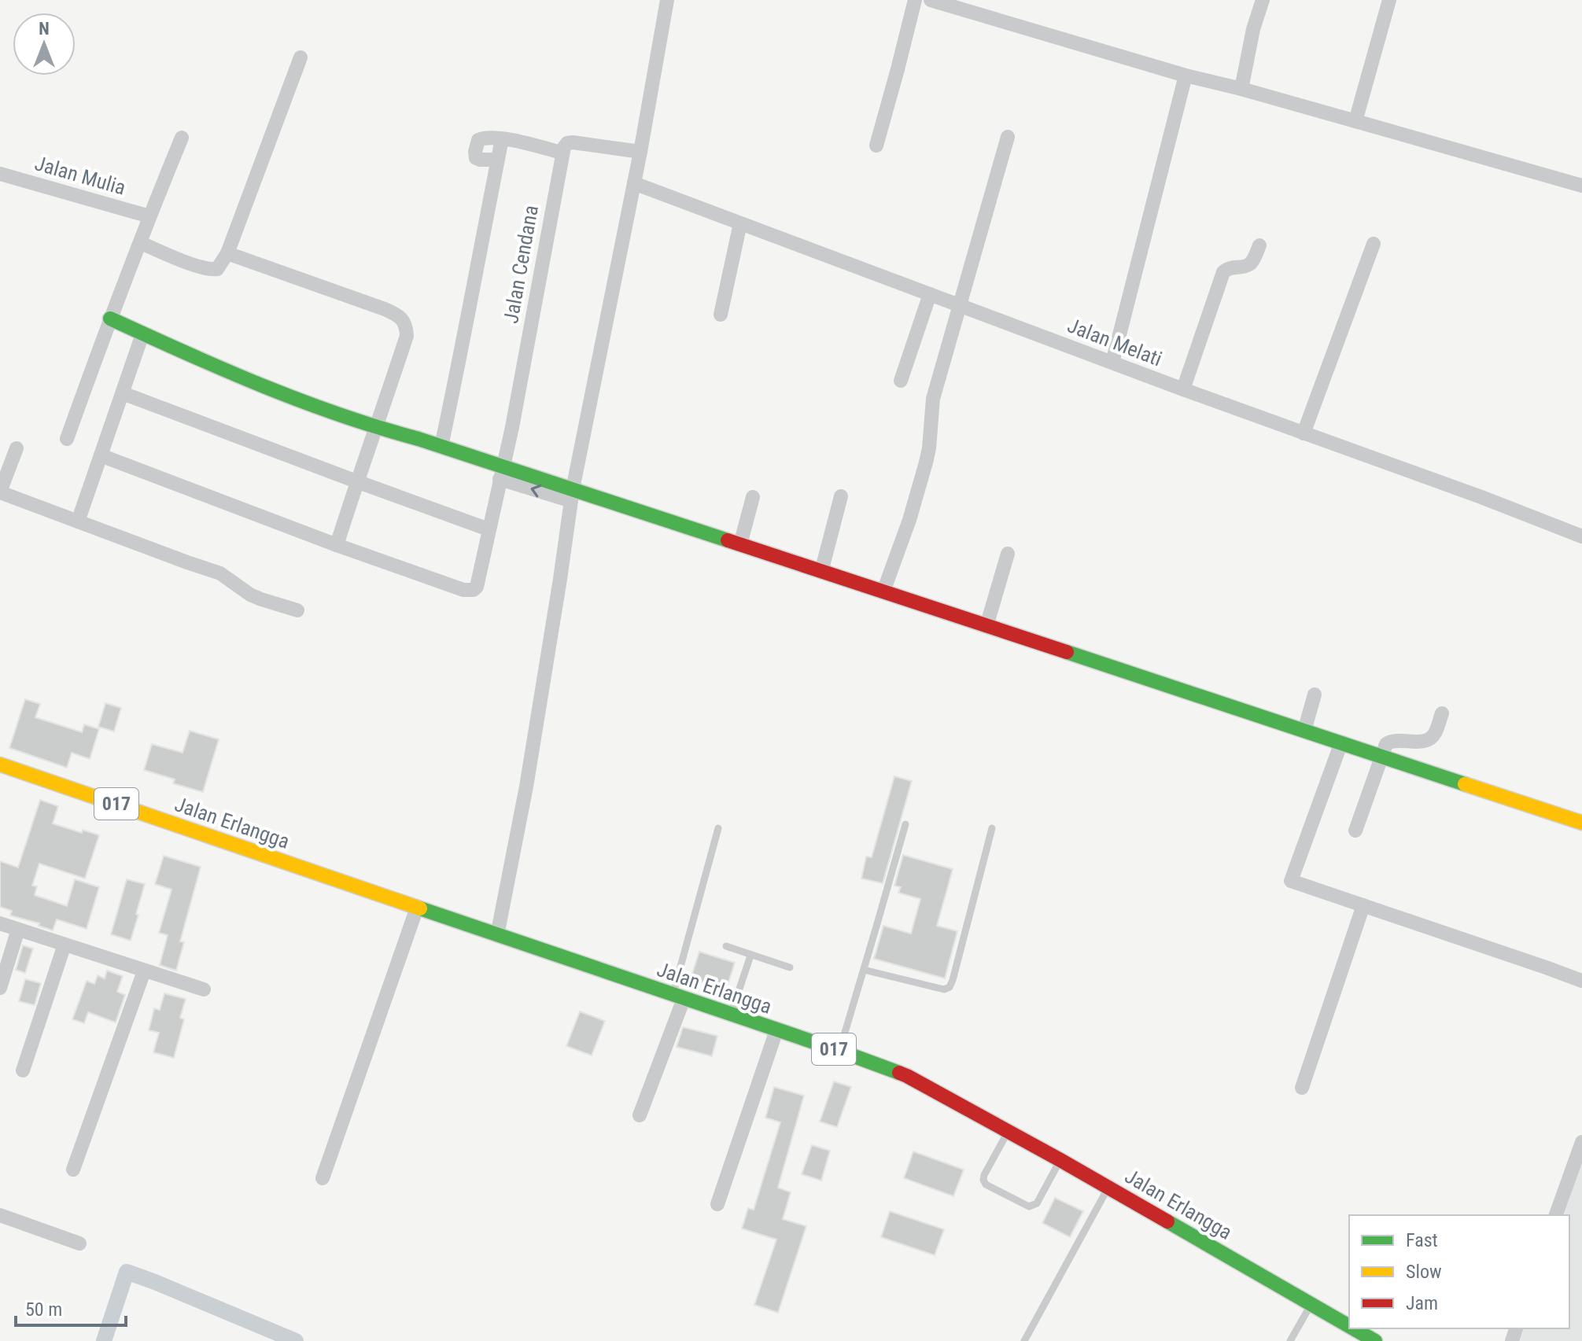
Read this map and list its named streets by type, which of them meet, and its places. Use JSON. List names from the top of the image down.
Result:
{
  "streets": {
    "street": [
      "Jalan Mulia",
      "Jalan Cendana",
      "Jalan Melati",
      "017",
      "Jalan Erlangga"
    ]
  },
  "legend": ["Fast", "Slow", "Jam"],
  "scale_bar": "50 m",
  "north": "top"
}
